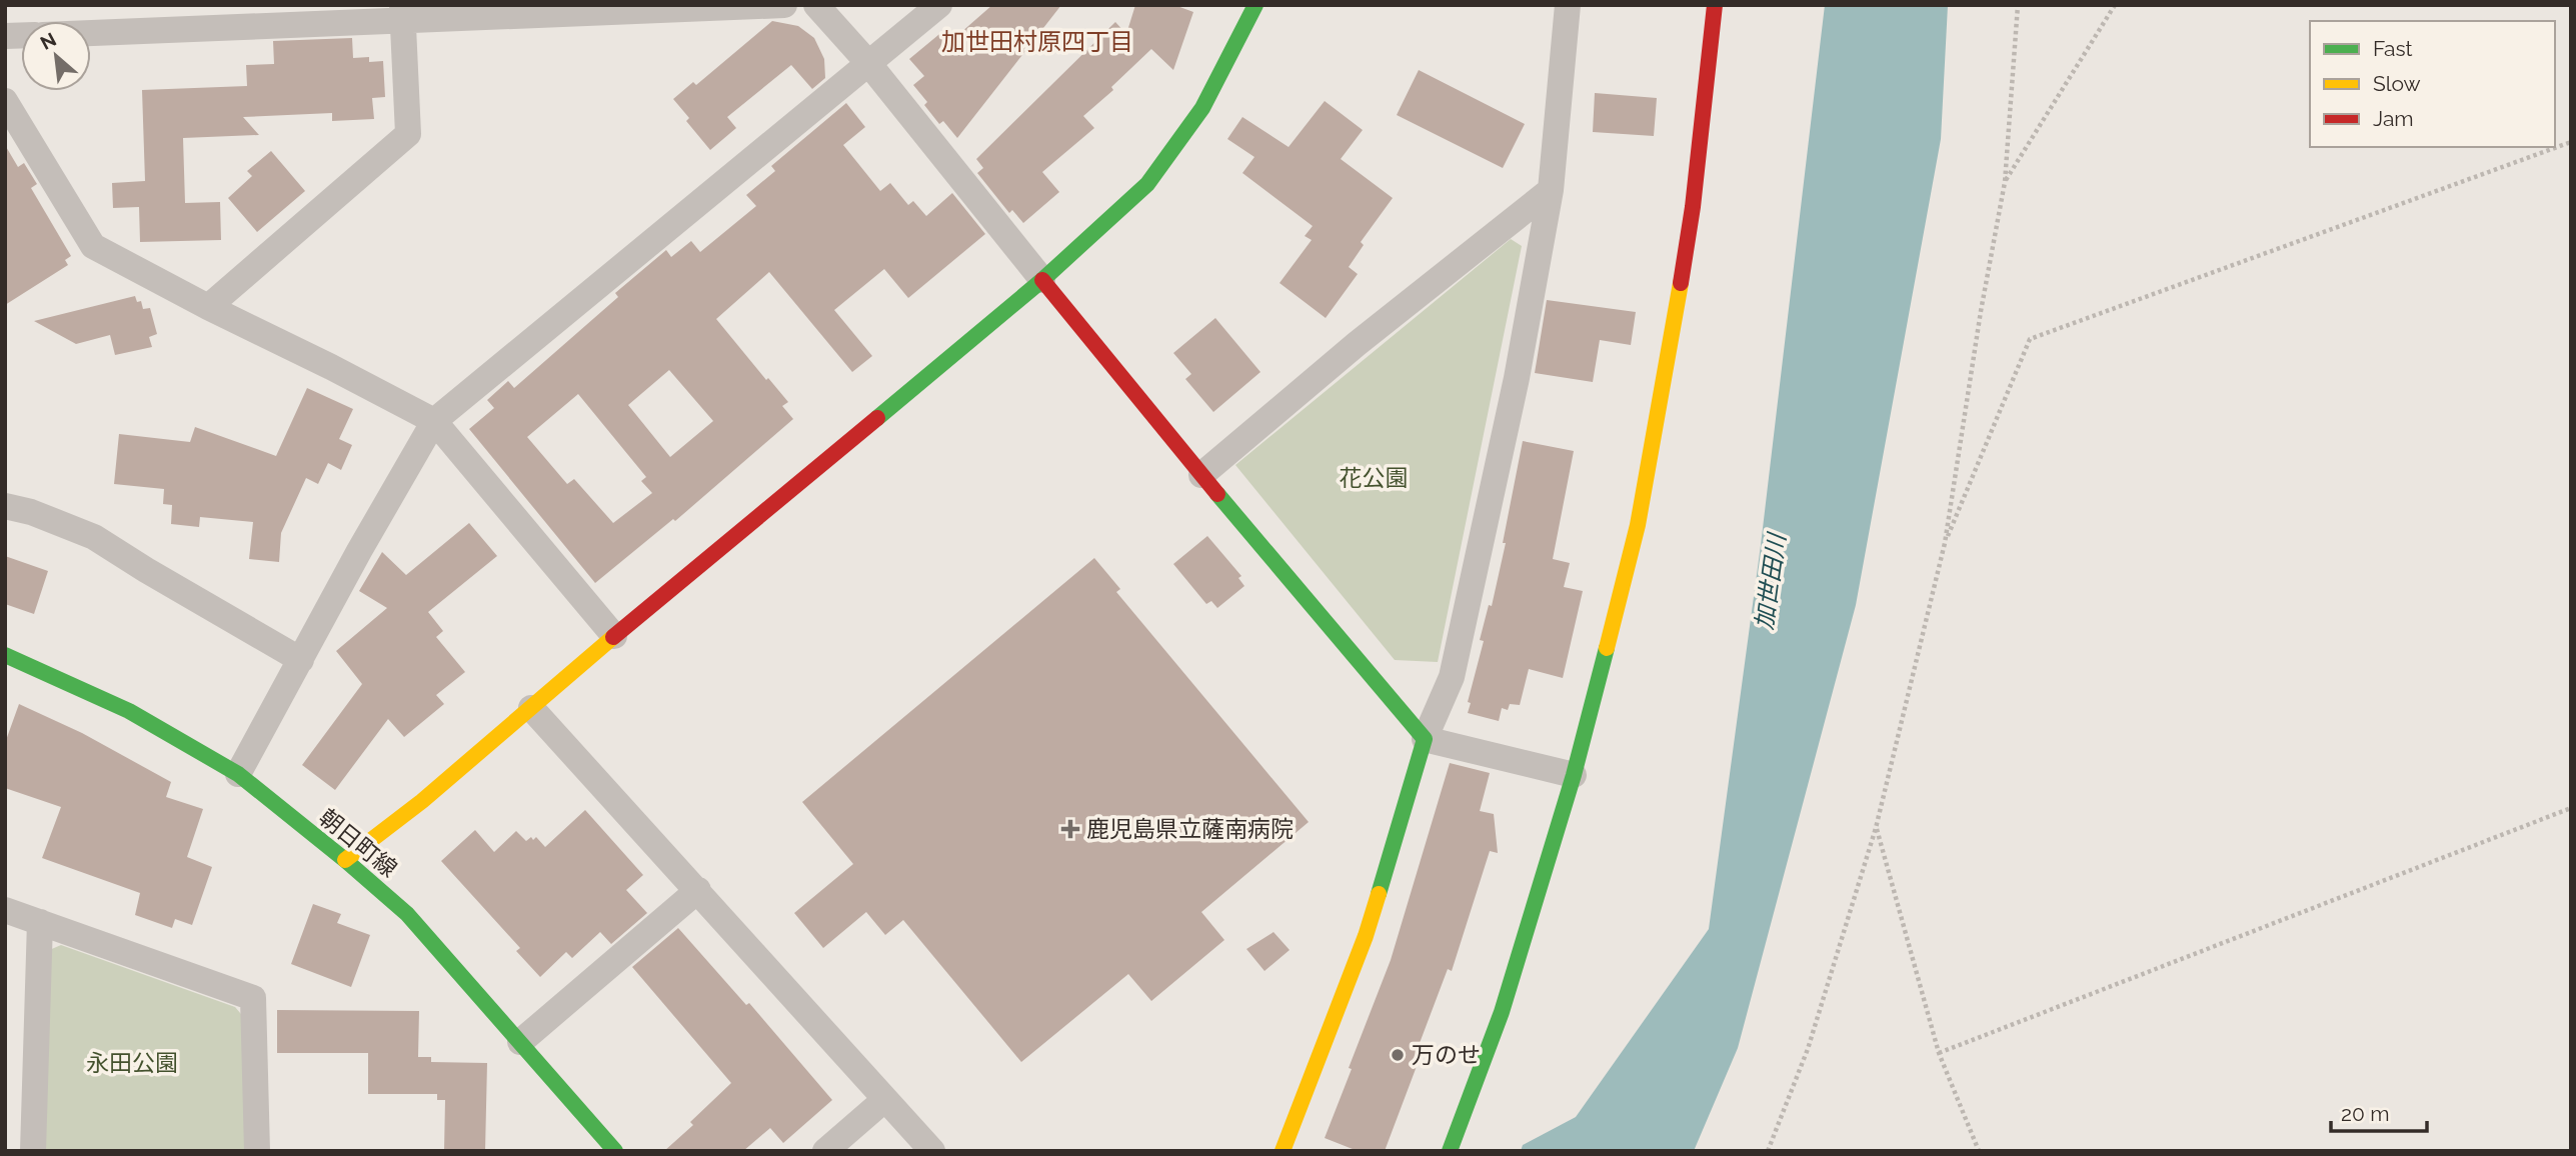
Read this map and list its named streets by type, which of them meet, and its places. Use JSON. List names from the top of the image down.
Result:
{
  "streets": {
    "street": ["朝日町線"]
  },
  "districts": ["加世田村原四丁目"],
  "water": ["加世田川"],
  "parks": ["花公園", "永田公園"],
  "places": {
    "health": ["鹿児島県立薩南病院"],
    "other": ["万のせ"]
  },
  "legend": ["Fast", "Slow", "Jam"],
  "scale_bar": "20 m",
  "north": "top left"
}
